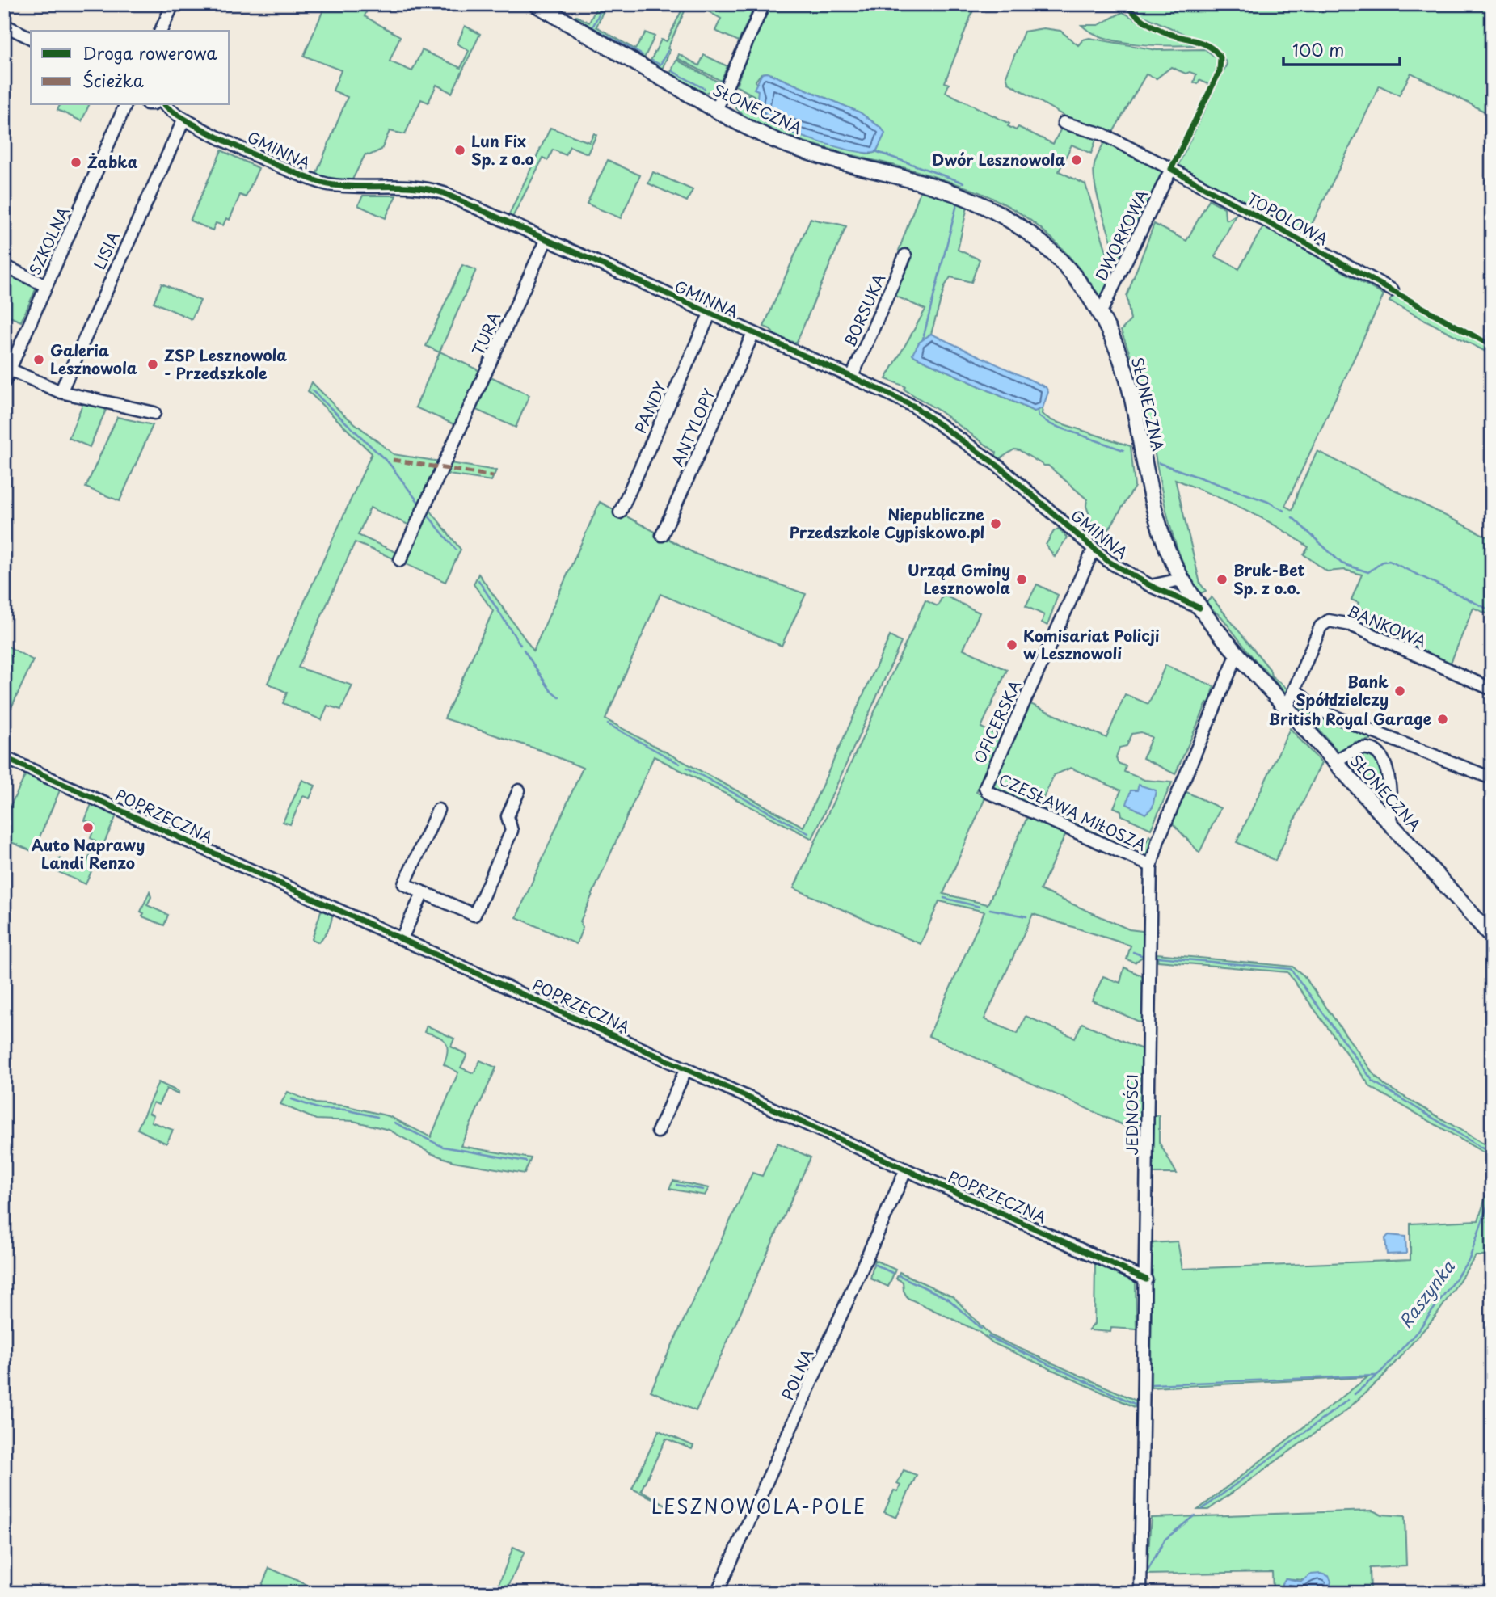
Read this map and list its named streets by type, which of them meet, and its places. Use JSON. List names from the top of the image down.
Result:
{
  "streets": {
    "main road": ["SŁONECZNA"],
    "street": [
      "GMINNA",
      "TOPOLOWA",
      "DWORKOWA",
      "SZKOLNA",
      "LISIA",
      "BORSUKA",
      "TURA",
      "PANDY",
      "ANTYLOPY",
      "BANKOWA",
      "OFICERSKA",
      "CZESŁAWA MIŁOSZA",
      "POPRZECZNA",
      "JEDNOŚCI",
      "POLNA"
    ]
  },
  "crossings": [
    ["SŁONECZNA", "GMINNA"],
    ["SŁONECZNA", "DWORKOWA"],
    ["SŁONECZNA", "BANKOWA"],
    ["SŁONECZNA", "JEDNOŚCI"],
    ["GMINNA", "LISIA"],
    ["GMINNA", "BORSUKA"],
    ["GMINNA", "TURA"],
    ["GMINNA", "PANDY"],
    ["GMINNA", "ANTYLOPY"],
    ["GMINNA", "OFICERSKA"],
    ["TOPOLOWA", "DWORKOWA"],
    ["OFICERSKA", "CZESŁAWA MIŁOSZA"],
    ["CZESŁAWA MIŁOSZA", "JEDNOŚCI"],
    ["POPRZECZNA", "JEDNOŚCI"],
    ["POPRZECZNA", "POLNA"]
  ],
  "districts": ["LESZNOWOLA-POLE"],
  "water": ["Raszynka"],
  "places": [
    "Lun Fix Sp. z o.o",
    "Dwór Lesznowola",
    "Żabka",
    "Galeria Lesznowola",
    "ZSP Lesznowola - Przedszkole",
    "Niepubliczne Przedszkole Cypiskowo.pl",
    "Urząd Gminy Lesznowola",
    "Bruk-Bet Sp. z o.o.",
    "Komisariat Policji w Lesznowoli",
    "Bank Spółdzielczy",
    "British Royal Garage",
    "Auto Naprawy Landi Renzo"
  ],
  "legend": ["Droga rowerowa", "Ścieżka"],
  "scale_bar": "100 m"
}
